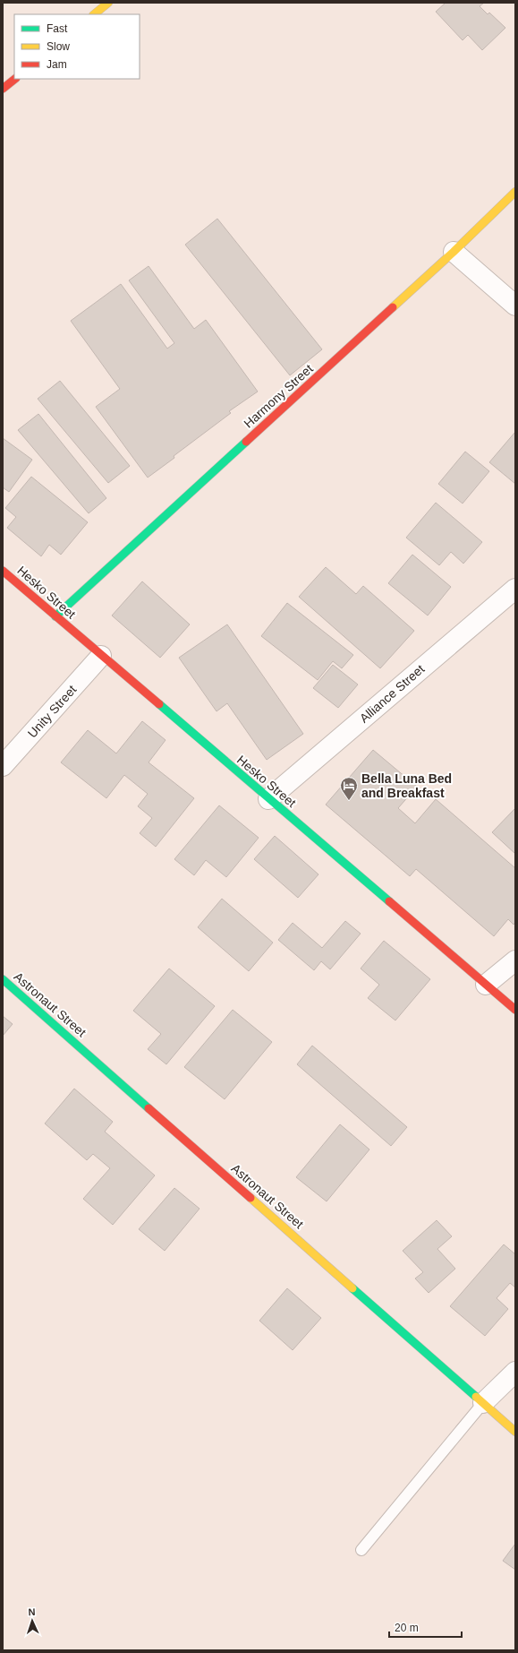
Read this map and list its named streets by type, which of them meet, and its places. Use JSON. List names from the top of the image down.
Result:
{
  "streets": {
    "street": [
      "Harmony Street",
      "Hesko Street",
      "Alliance Street",
      "Unity Street",
      "Astronaut Street"
    ]
  },
  "crossings": [
    ["Harmony Street", "Hesko Street"],
    ["Hesko Street", "Alliance Street"],
    ["Hesko Street", "Unity Street"]
  ],
  "places": {
    "hotel": ["Bella Luna Bed and Breakfast"]
  },
  "legend": ["Fast", "Slow", "Jam"],
  "scale_bar": "20 m",
  "north": "top"
}
